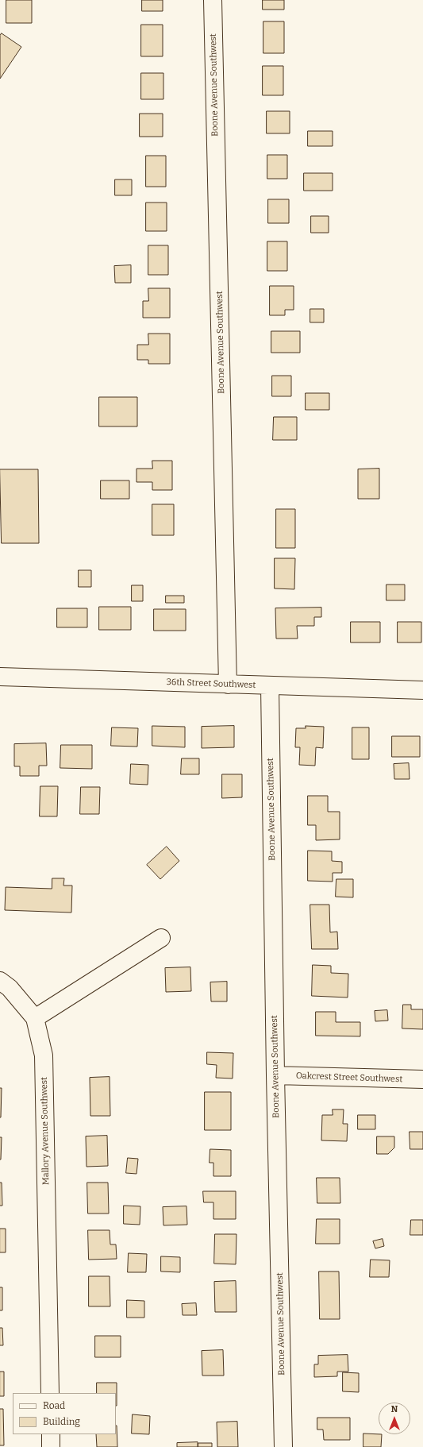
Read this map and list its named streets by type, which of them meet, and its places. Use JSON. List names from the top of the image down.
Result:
{
  "streets": {
    "street": [
      "Boone Avenue Southwest",
      "36th Street Southwest",
      "Oakcrest Street Southwest",
      "Mallory Avenue Southwest"
    ]
  },
  "crossings": [
    ["Boone Avenue Southwest", "36th Street Southwest"],
    ["Boone Avenue Southwest", "Oakcrest Street Southwest"]
  ],
  "legend": ["Road", "Building"],
  "north": "top"
}
